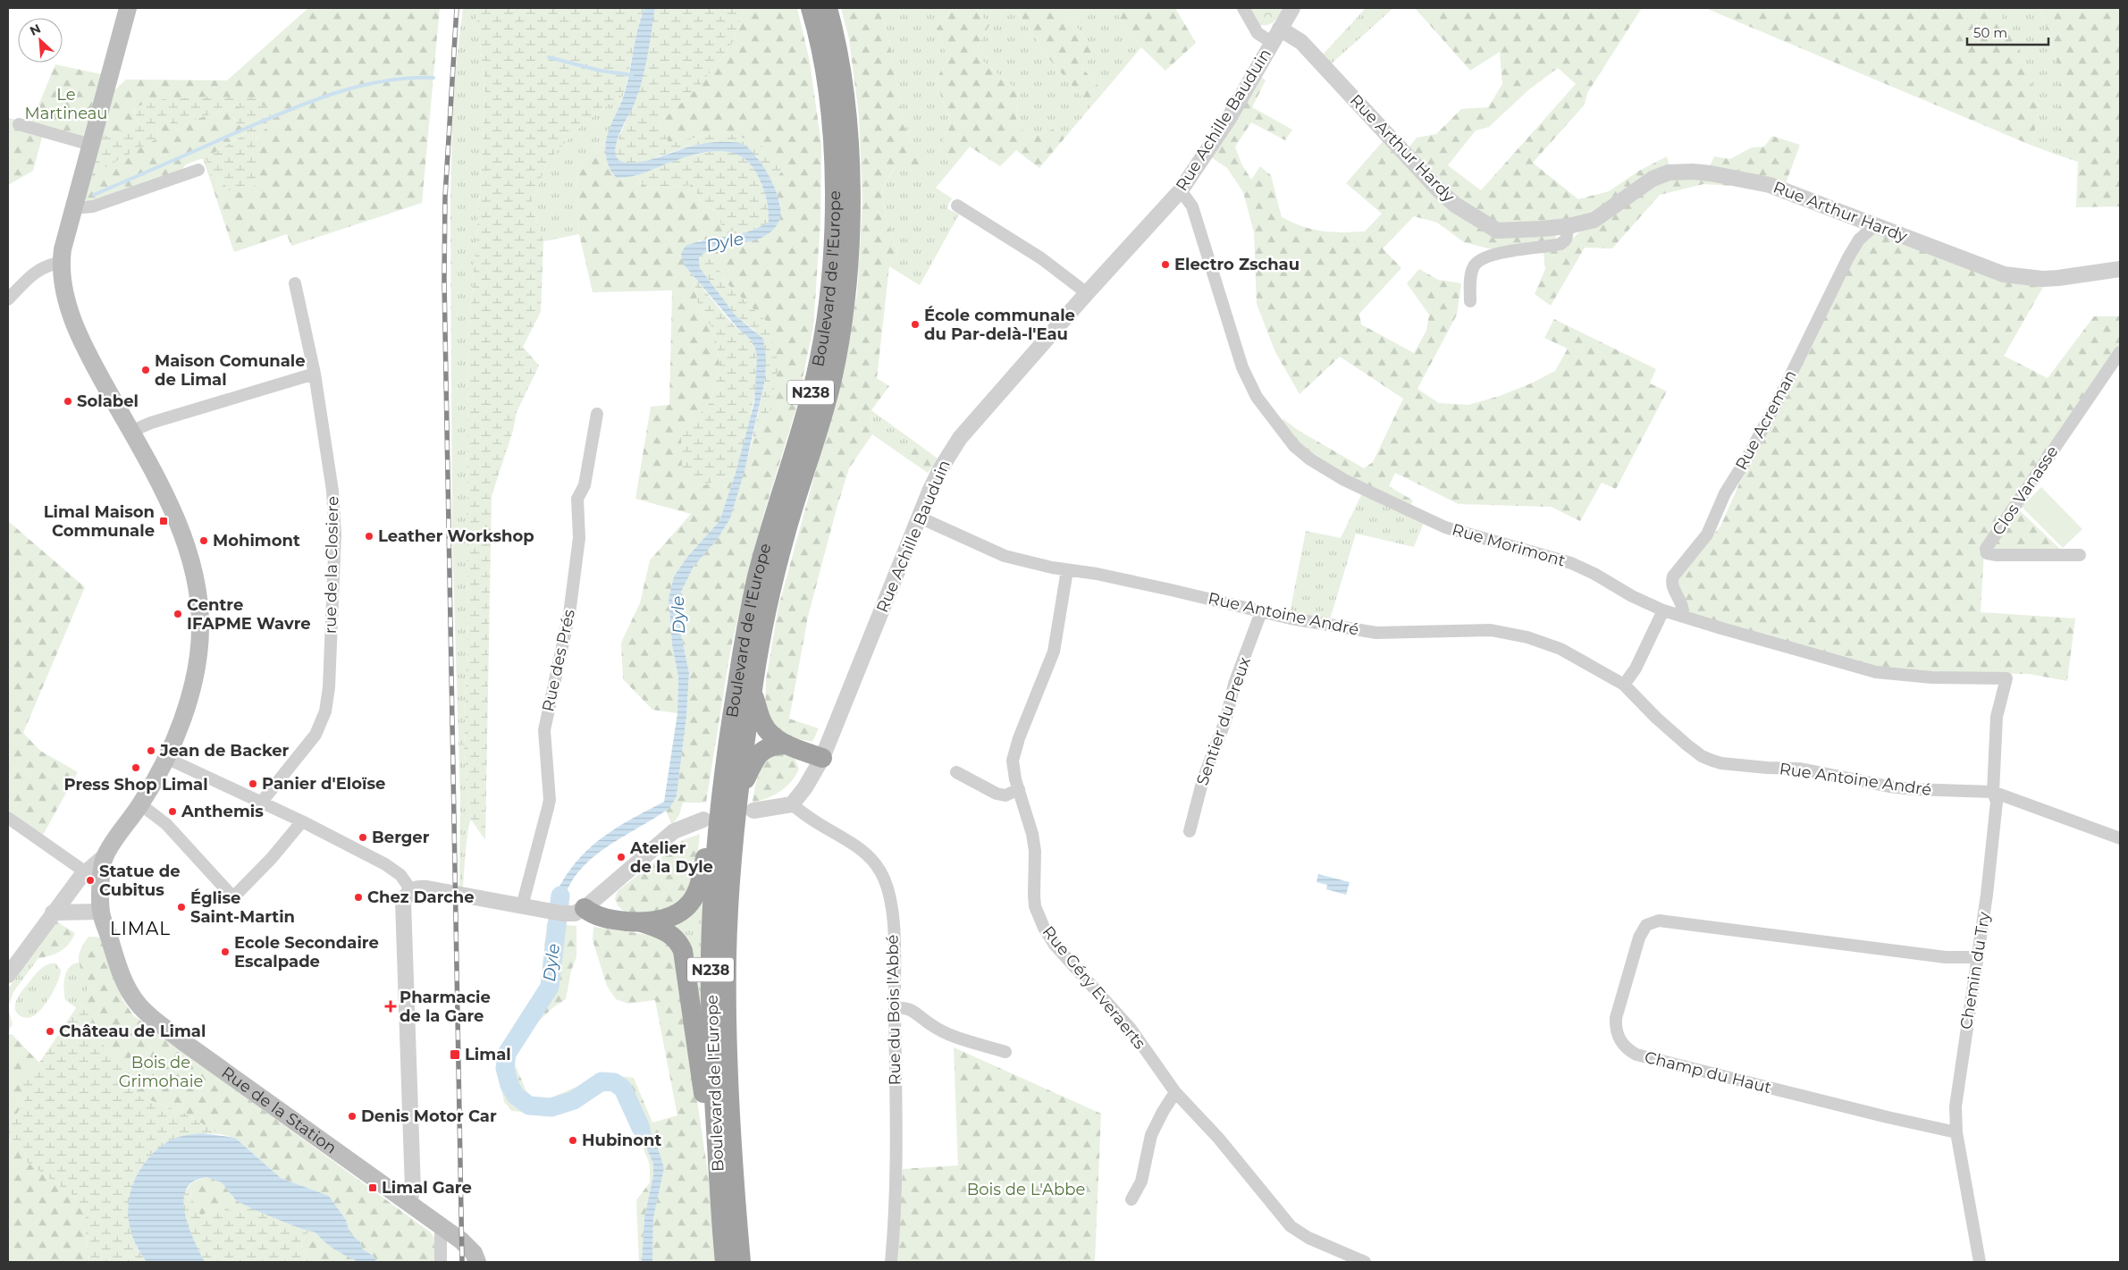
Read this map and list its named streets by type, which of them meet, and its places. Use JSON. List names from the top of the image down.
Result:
{
  "streets": {
    "highway": ["Boulevard de l'Europe", "N238"],
    "main road": ["Rue de la Station"],
    "street": [
      "Rue Achille Bauduin",
      "Rue Arthur Hardy",
      "Rue Acreman",
      "Clos Vanasse",
      "Rue Morimont",
      "rue de la Closiere",
      "Rue Antoine André",
      "Rue des Prés",
      "Sentier du Preux",
      "Chemin du Try",
      "Rue Géry Everaerts",
      "Rue du Bois l'Abbé",
      "Champ du Haut"
    ]
  },
  "crossings": [
    ["Rue Achille Bauduin", "Rue Arthur Hardy"],
    ["Rue Achille Bauduin", "Rue Morimont"],
    ["Rue Achille Bauduin", "Rue du Bois l'Abbé"],
    ["Rue Arthur Hardy", "Rue Acreman"],
    ["Rue Acreman", "Rue Morimont"],
    ["Rue Morimont", "Chemin du Try"],
    ["Rue Antoine André", "Sentier du Preux"],
    ["Rue Antoine André", "Chemin du Try"],
    ["Rue Antoine André", "Rue Géry Everaerts"],
    ["Chemin du Try", "Champ du Haut"]
  ],
  "districts": ["LIMAL"],
  "water": ["Dyle"],
  "parks": ["Le Martineau", "Bois de Grimohaie", "Bois de L'Abbe"],
  "places": {
    "other": [
      "Electro Zschau",
      "École communale du Par-delà-l'Eau",
      "Maison Comunale de Limal",
      "Solabel",
      "Leather Workshop",
      "Mohimont",
      "Centre IFAPME Wavre",
      "Jean de Backer",
      "Press Shop Limal",
      "Panier d'Eloïse",
      "Anthemis",
      "Berger",
      "Atelier de la Dyle",
      "Statue de Cubitus",
      "Chez Darche",
      "Église Saint-Martin",
      "Ecole Secondaire Escalpade",
      "Château de Limal",
      "Denis Motor Car",
      "Hubinont"
    ],
    "transit": ["Limal Maison Communale", "Limal", "Limal Gare"],
    "health": ["Pharmacie de la Gare"]
  },
  "scale_bar": "50 m",
  "north": "top left"
}
